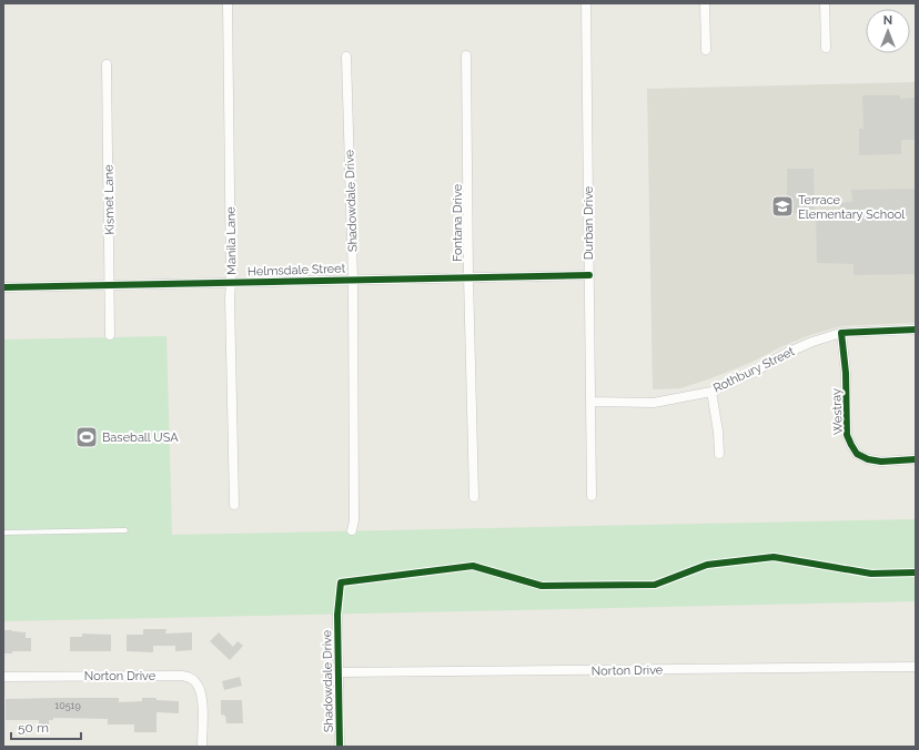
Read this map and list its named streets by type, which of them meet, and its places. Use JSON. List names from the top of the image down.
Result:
{
  "streets": {
    "street": [
      "Kismet Lane",
      "Shadowdale Drive",
      "Fontana Drive",
      "Durban Drive",
      "Manila Lane",
      "Helmsdale Street",
      "Rothbury Street",
      "Westray",
      "Norton Drive"
    ]
  },
  "crossings": [
    ["Kismet Lane", "Helmsdale Street"],
    ["Shadowdale Drive", "Helmsdale Street"],
    ["Shadowdale Drive", "Norton Drive"],
    ["Fontana Drive", "Helmsdale Street"],
    ["Durban Drive", "Helmsdale Street"],
    ["Durban Drive", "Rothbury Street"],
    ["Manila Lane", "Helmsdale Street"],
    ["Rothbury Street", "Westray"]
  ],
  "places": {
    "school or university": ["Terrace Elementary School"],
    "sports": ["Baseball USA"]
  },
  "house_numbers": ["10519"],
  "scale_bar": "50 m",
  "north": "top"
}
